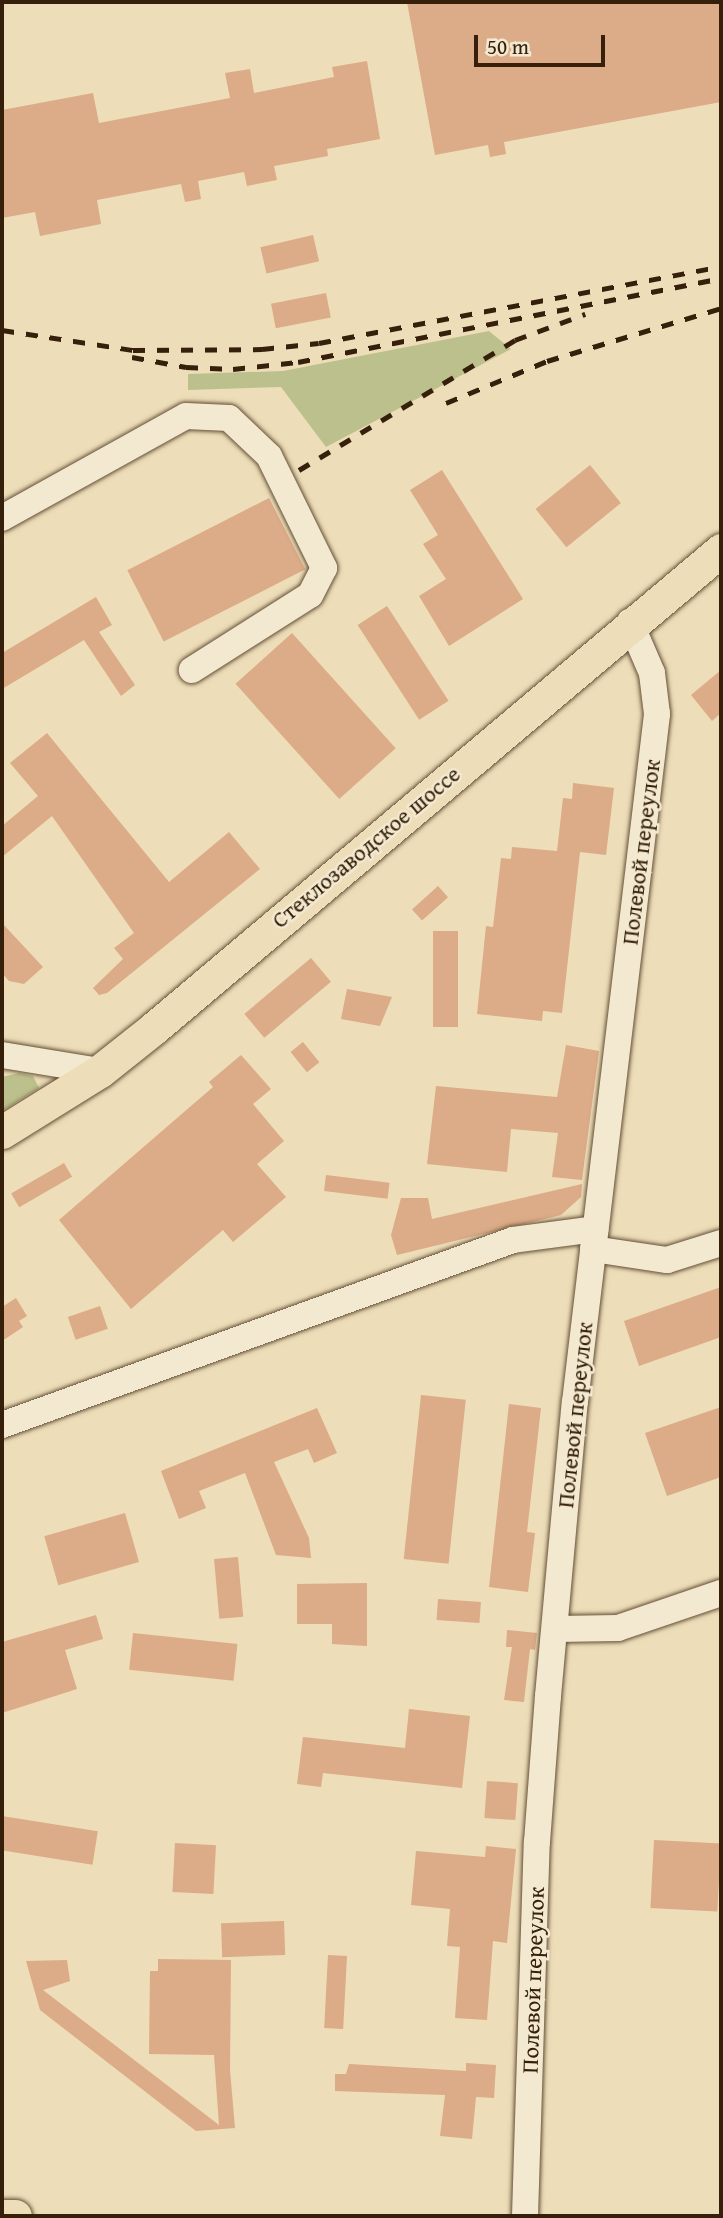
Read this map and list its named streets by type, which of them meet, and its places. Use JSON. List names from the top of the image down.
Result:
{
  "streets": {
    "main road": ["Стеклозаводское шоссе"],
    "street": ["Полевой переулок"]
  },
  "crossings": [
    ["Стеклозаводское шоссе", "Полевой переулок"]
  ],
  "scale_bar": "50 m"
}
